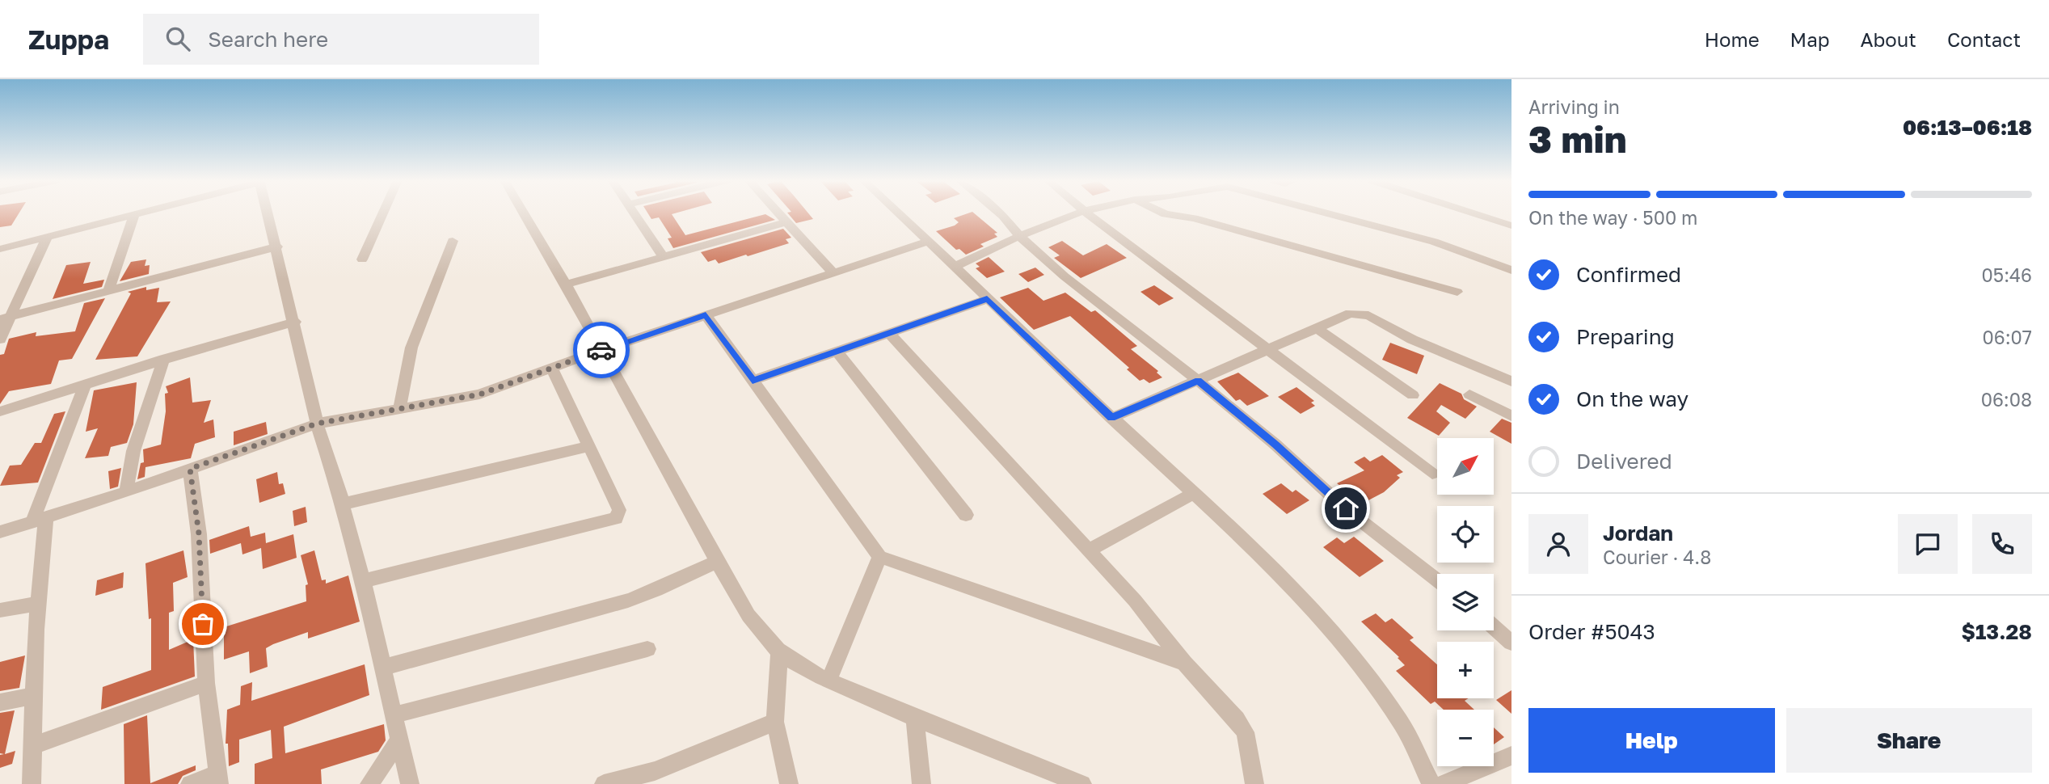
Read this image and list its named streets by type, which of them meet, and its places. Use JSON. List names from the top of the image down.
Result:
{
  "north": "top right",
  "page": {
    "header": "Zuppa",
    "search": "Search here",
    "nav": [
      "Home",
      "Map",
      "About",
      "Contact"
    ],
    "heading": ["3 min", "Arriving in", "06:13–06:18"],
    "panel": [
      "Jordan",
      "Courier · 4.8",
      "Order #5043",
      "$13.28"
    ],
    "bar": "On the way · 500 m",
    "list": [
      ["Confirmed", "05:46"],
      ["Preparing", "06:07"],
      ["On the way", "06:08"],
      "Delivered"
    ],
    "map_buttons": ["+", "−"],
    "buttons": ["Help", "Share"]
  }
}
